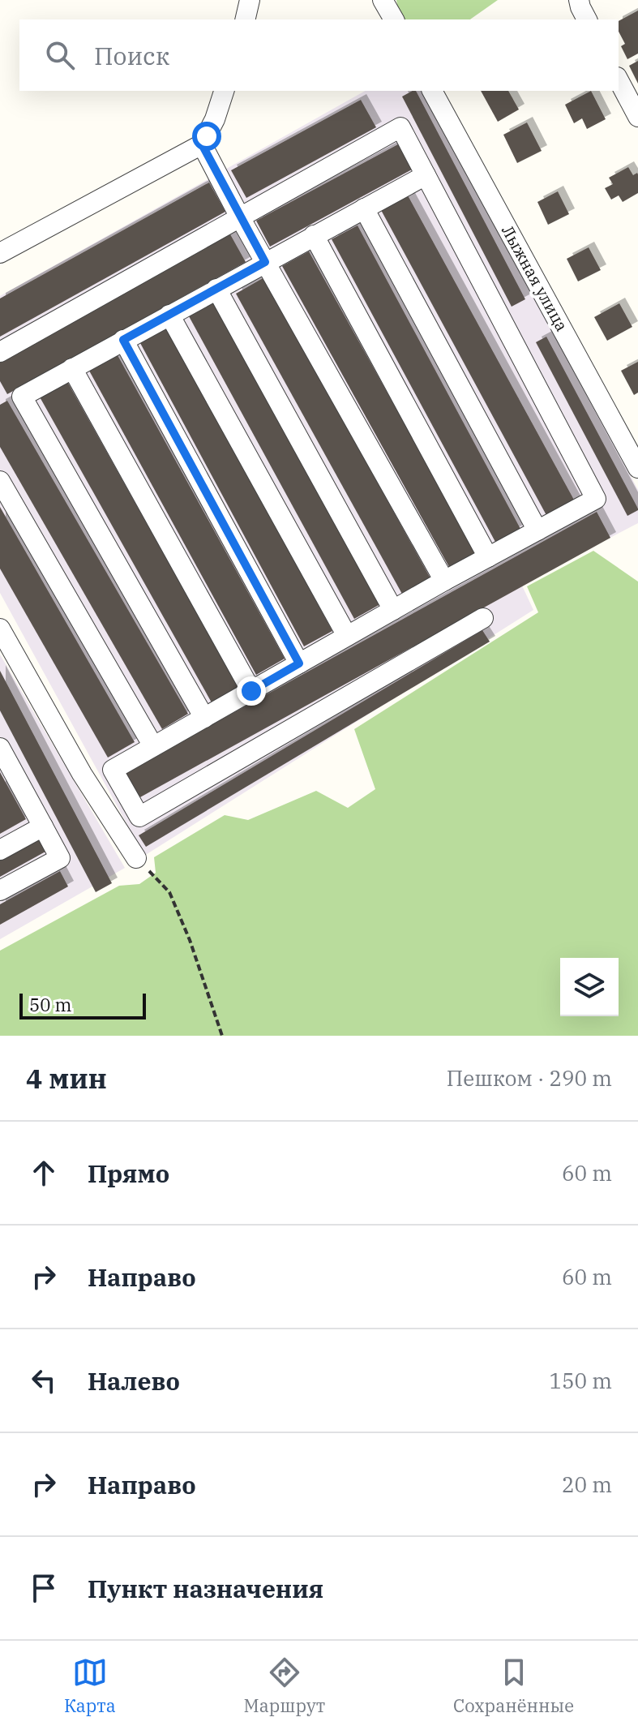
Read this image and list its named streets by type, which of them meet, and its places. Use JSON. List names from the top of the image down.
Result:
{
  "streets": {
    "street": ["Лыжная улица"]
  },
  "scale_bar": "50 m",
  "page": {
    "search": "Поиск",
    "scale": "50 m",
    "heading": ["4 мин", "Пешком · 290 m"],
    "list": [
      ["Прямо", "60 m"],
      ["Направо", "60 m"],
      ["Налево", "150 m"],
      ["Направо", "20 m"],
      "Пункт назначения"
    ],
    "nav": ["Карта", "Маршрут", "Сохранённые"]
  }
}
